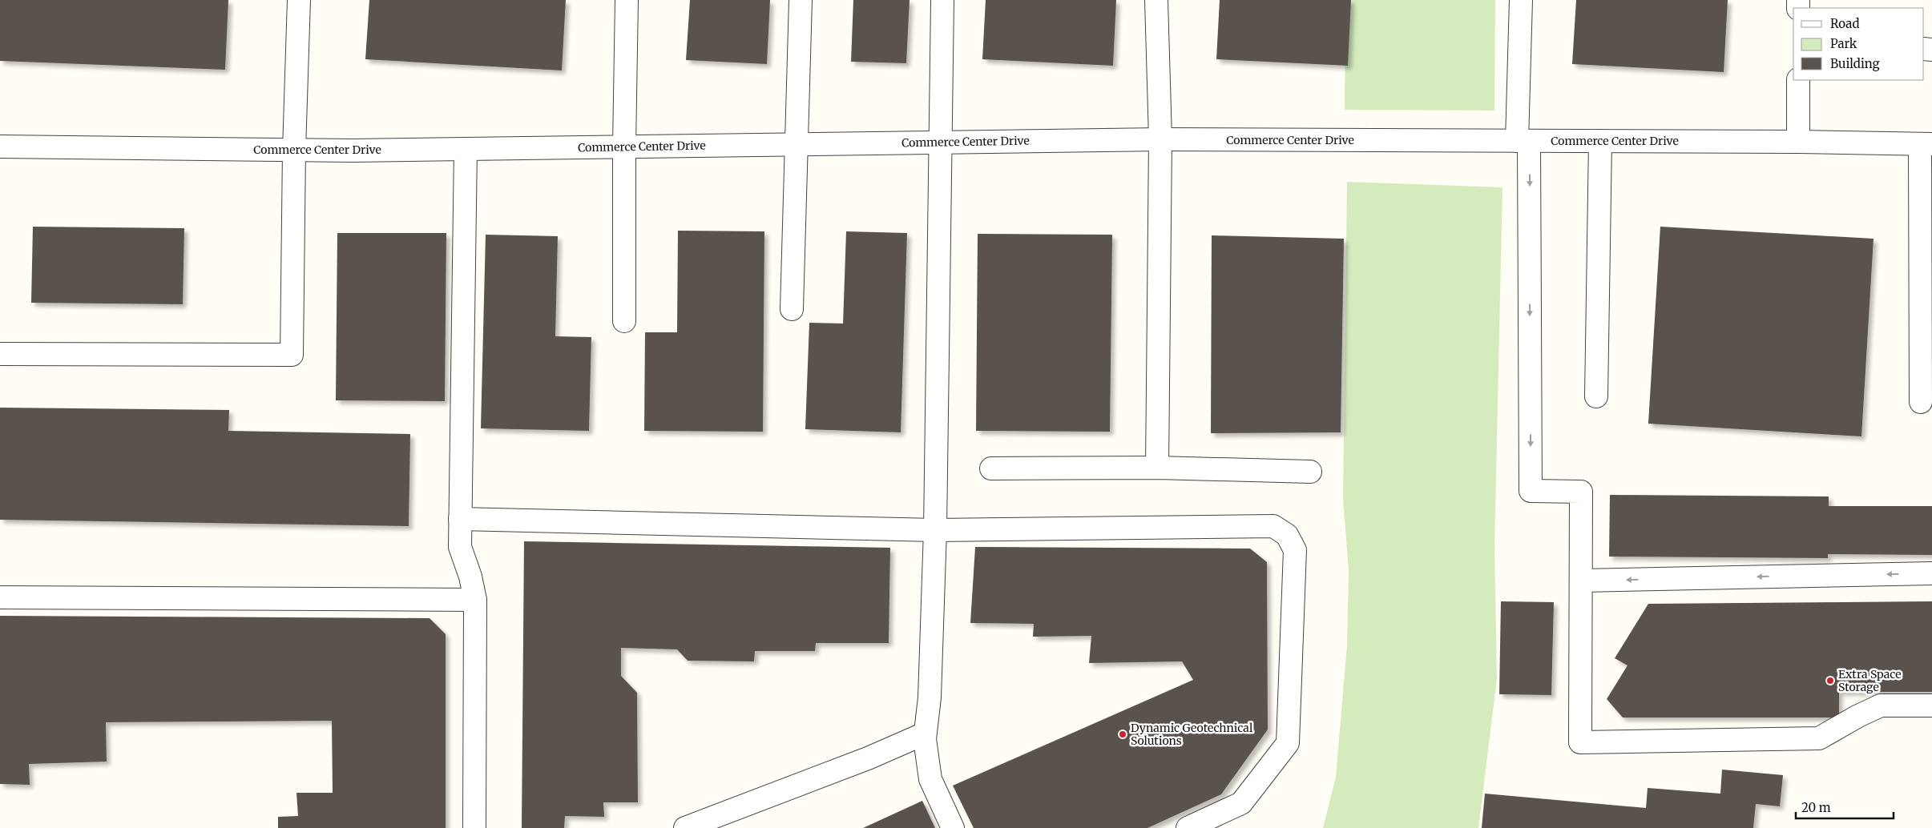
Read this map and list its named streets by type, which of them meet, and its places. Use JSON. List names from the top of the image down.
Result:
{
  "streets": {
    "street": ["Commerce Center Drive"]
  },
  "places": ["Extra Space Storage", "Dynamic Geotechnical Solutions"],
  "legend": ["Road", "Park", "Building"],
  "scale_bar": "20 m"
}
